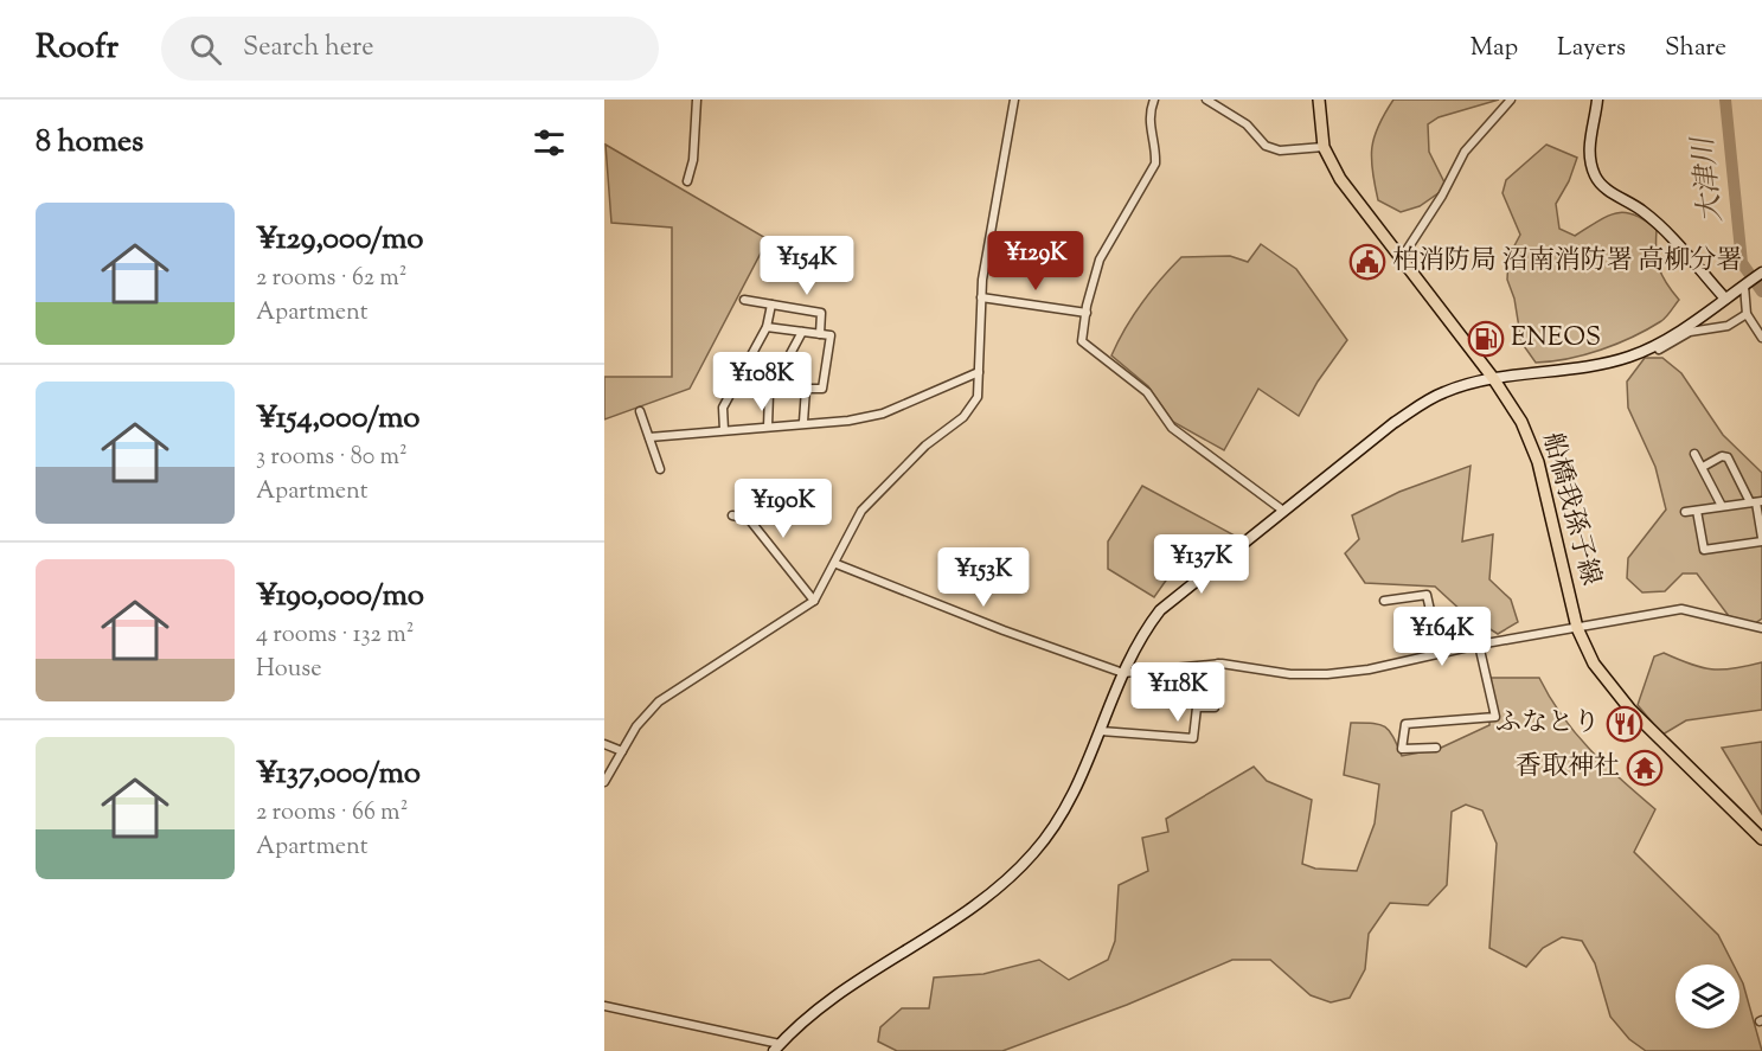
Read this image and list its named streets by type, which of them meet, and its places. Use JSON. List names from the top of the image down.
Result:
{
  "streets": {
    "main road": ["船橋我孫子線"]
  },
  "water": ["大津川"],
  "places": {
    "public building": ["柏消防局 沼南消防署 高柳分署"],
    "fuel station": ["ENEOS"],
    "restaurant": ["ふなとり"],
    "temple": ["香取神社"]
  },
  "page": {
    "header": "Roofr",
    "search": "Search here",
    "nav": ["Map", "Layers", "Share"],
    "heading": "8 homes",
    "list": [
      {
        "name": "¥129,000/mo",
        "note": "2 rooms · 62 m² · Apartment"
      },
      {
        "name": "¥154,000/mo",
        "note": "3 rooms · 80 m² · Apartment"
      },
      {
        "name": "¥190,000/mo",
        "note": "4 rooms · 132 m² · House"
      },
      {
        "name": "¥137,000/mo",
        "note": "2 rooms · 66 m² · Apartment"
      }
    ],
    "price": [
      "¥129K",
      "¥154K",
      "¥108K",
      "¥190K",
      "¥137K",
      "¥153K",
      "¥164K",
      "¥118K"
    ]
  }
}
